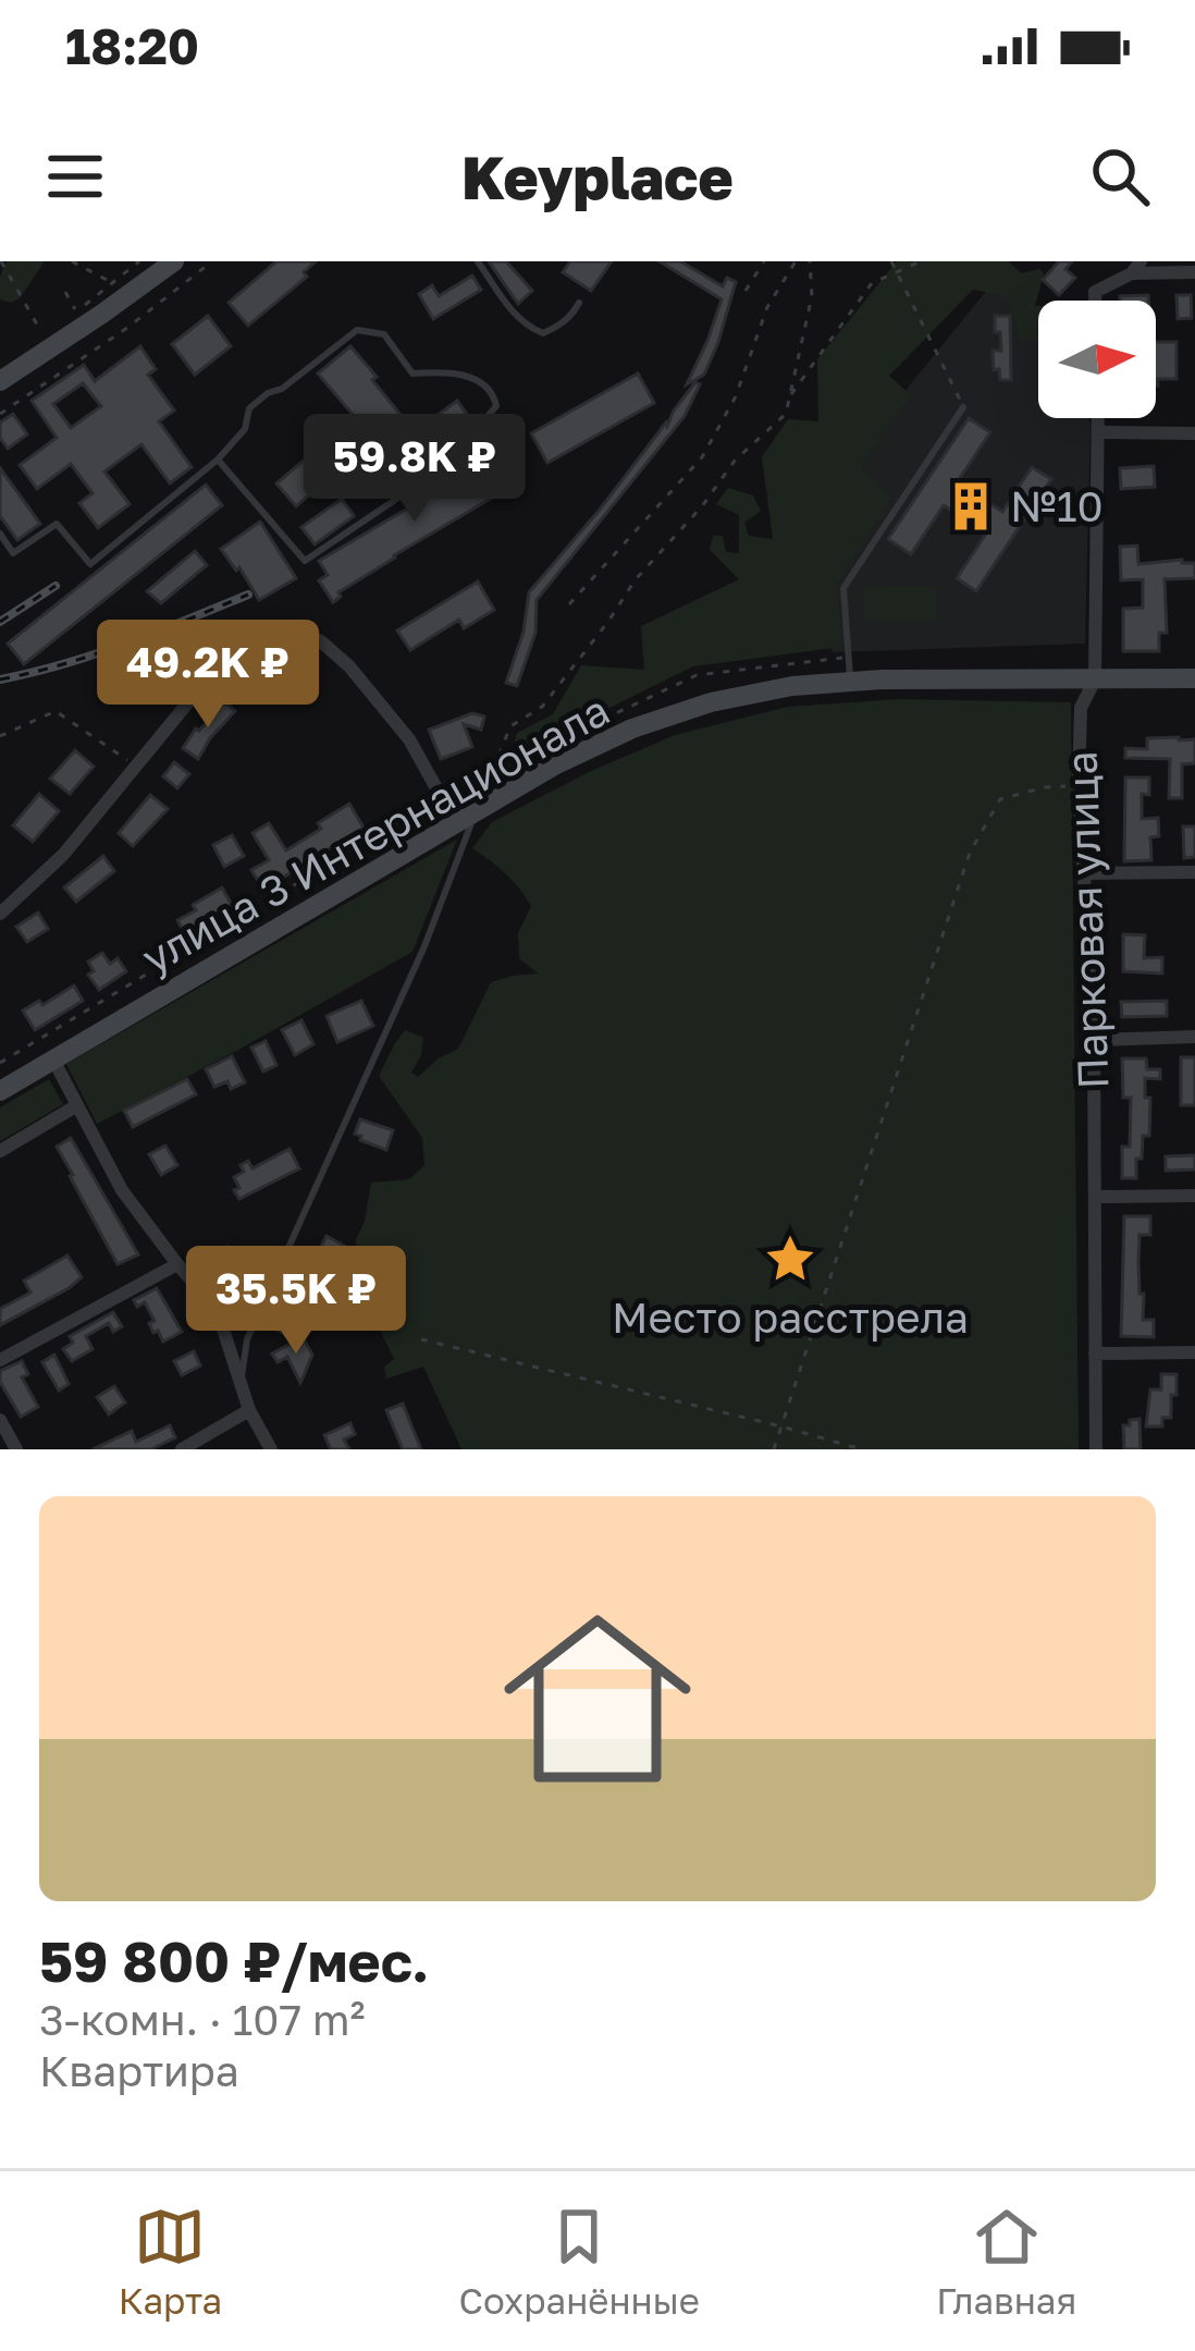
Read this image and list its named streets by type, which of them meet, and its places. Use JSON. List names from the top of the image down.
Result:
{
  "streets": {
    "main road": ["улица 3 Интернационала"],
    "street": ["Парковая улица"]
  },
  "crossings": [
    ["улица 3 Интернационала", "Парковая улица"]
  ],
  "places": {
    "building": ["№10"],
    "place": ["Место расстрела"]
  },
  "north": "right",
  "page": {
    "status": "18:20",
    "header": "Keyplace",
    "price": ["59.8K ₽", "49.2K ₽", "35.5K ₽"],
    "list": [
      {
        "name": "59 800 ₽/мес.",
        "note": "3-комн. · 107 m² · Квартира"
      }
    ],
    "tabs": ["Карта", "Сохранённые", "Главная"]
  }
}
